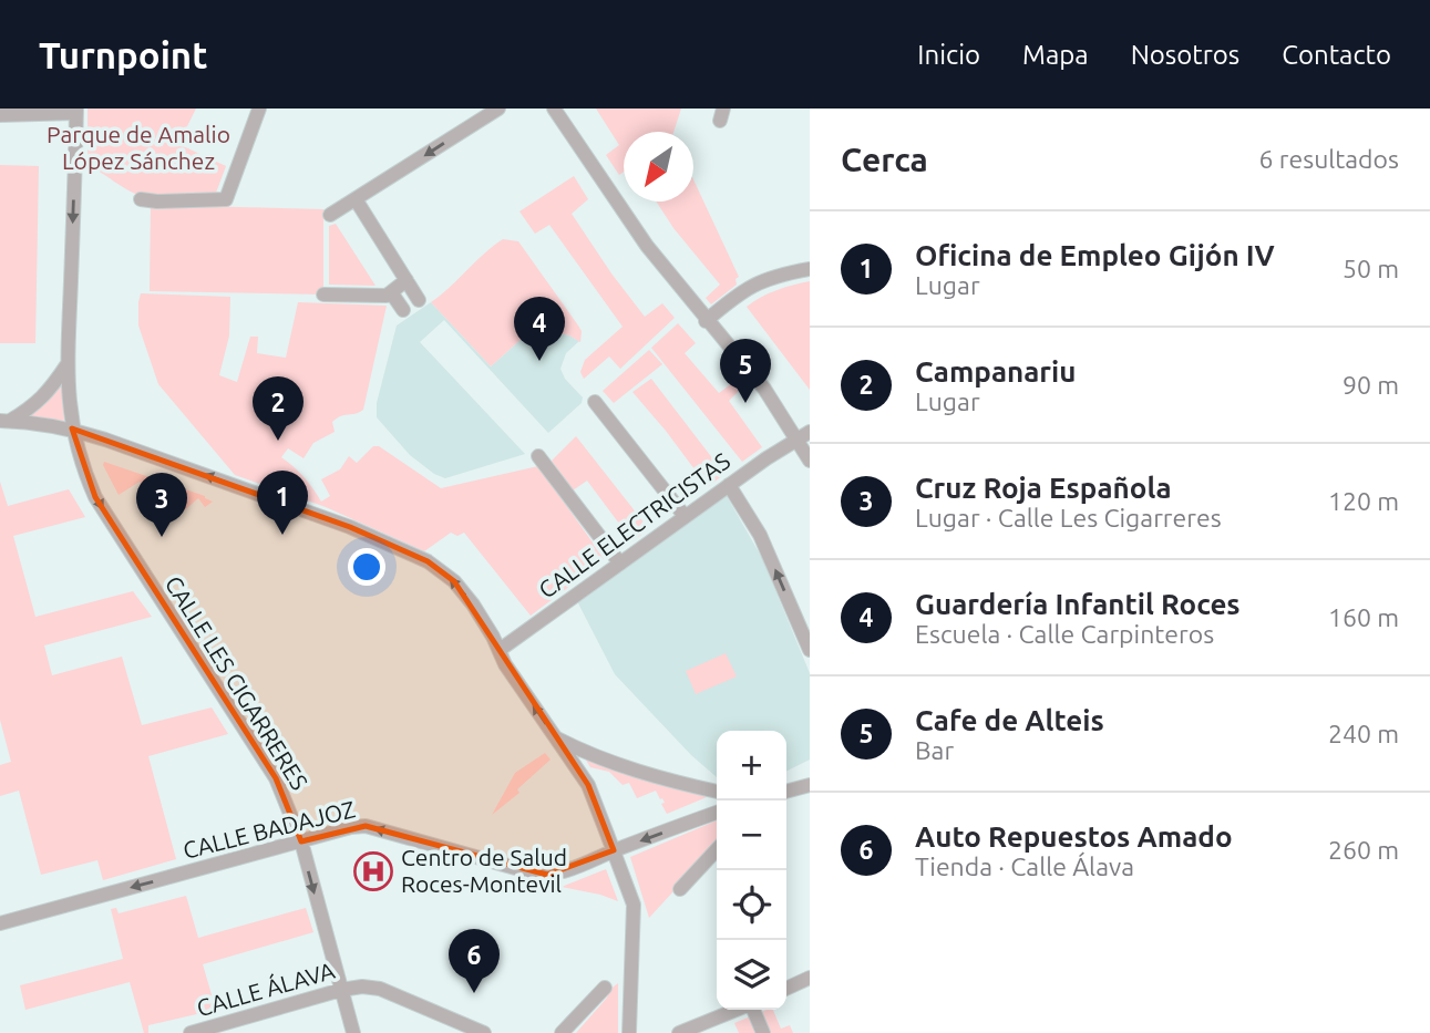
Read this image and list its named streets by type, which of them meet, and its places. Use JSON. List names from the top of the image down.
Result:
{
  "streets": {
    "street": [
      "CALLE ELECTRICISTAS",
      "CALLE LES CIGARRERES",
      "CALLE BADAJOZ",
      "CALLE ÁLAVA"
    ]
  },
  "crossings": [
    ["CALLE LES CIGARRERES", "CALLE BADAJOZ"],
    ["CALLE LES CIGARRERES", "CALLE ÁLAVA"]
  ],
  "one_way": ["CALLE LES CIGARRERES", "CALLE BADAJOZ"],
  "parks": ["Parque de Amalio López Sánchez"],
  "places": {
    "hospital": ["Centro de Salud Roces-Montevil"]
  },
  "north": "bottom left",
  "page": {
    "header": "Turnpoint",
    "nav": [
      "Inicio",
      "Mapa",
      "Nosotros",
      "Contacto"
    ],
    "heading": ["Cerca", "6 resultados"],
    "list": [
      {
        "mark": "1",
        "name": "Oficina de Empleo Gijón IV",
        "note": "Lugar",
        "value": "50 m"
      },
      {
        "mark": "2",
        "name": "Campanariu",
        "note": "Lugar",
        "value": "90 m"
      },
      {
        "mark": "3",
        "name": "Cruz Roja Española",
        "note": "Lugar · Calle Les Cigarreres",
        "value": "120 m"
      },
      {
        "mark": "4",
        "name": "Guardería Infantil Roces",
        "note": "Escuela · Calle Carpinteros",
        "value": "160 m"
      },
      {
        "mark": "5",
        "name": "Cafe de Alteis",
        "note": "Bar",
        "value": "240 m"
      },
      {
        "mark": "6",
        "name": "Auto Repuestos Amado",
        "note": "Tienda · Calle Álava",
        "value": "260 m"
      }
    ],
    "pins": [
      "4",
      "5",
      "2",
      "1",
      "3",
      "6"
    ],
    "map_buttons": ["+", "−"]
  }
}
